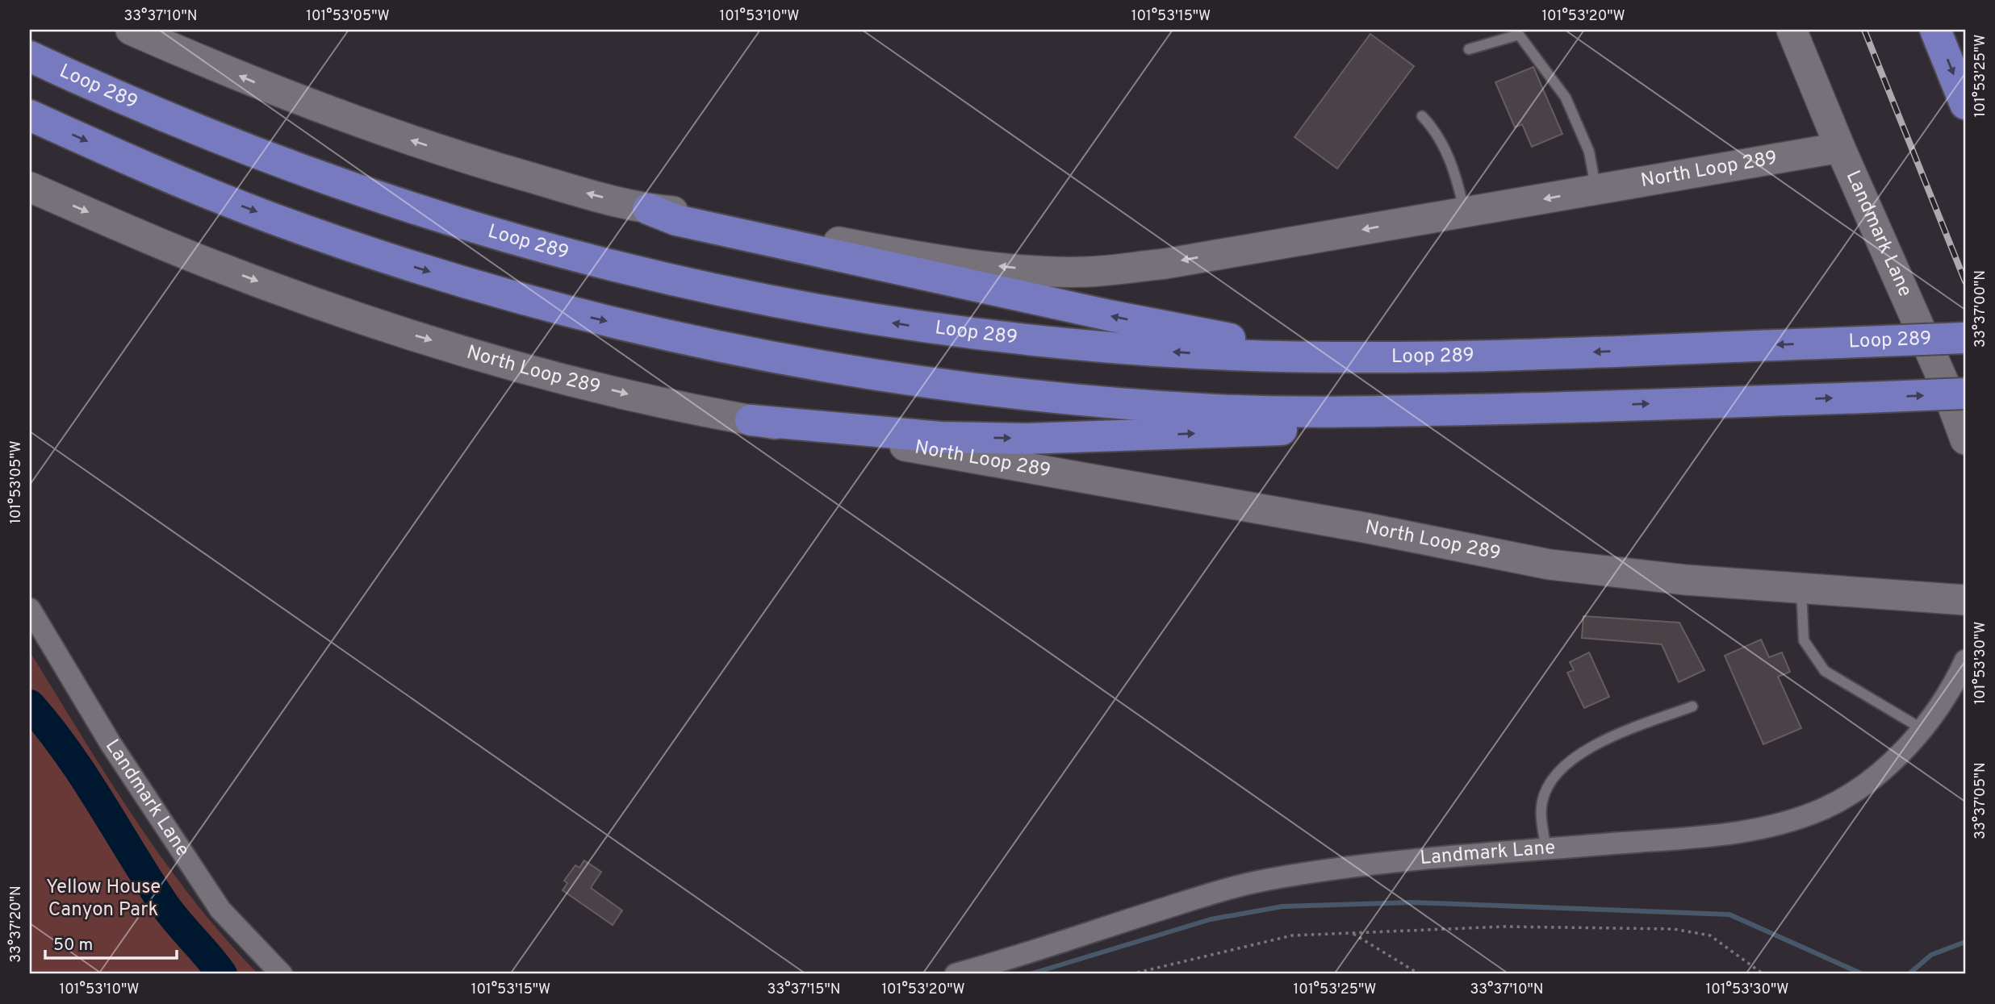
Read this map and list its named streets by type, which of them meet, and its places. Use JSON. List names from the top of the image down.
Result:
{
  "streets": {
    "highway": ["Loop 289"],
    "main road": ["North Loop 289", "Landmark Lane"]
  },
  "crossings": [
    ["North Loop 289", "Landmark Lane"]
  ],
  "parks": ["Yellow House Canyon Park"],
  "scale_bar": "50 m",
  "coordinates": [
    "33°37'10\"N",
    "101°53'05\"W",
    "101°53'10\"W",
    "101°53'15\"W",
    "101°53'20\"W",
    "101°53'25\"W",
    "33°37'00\"N",
    "101°53'30\"W",
    "33°37'05\"N",
    "33°37'20\"N",
    "33°37'15\"N"
  ]
}
